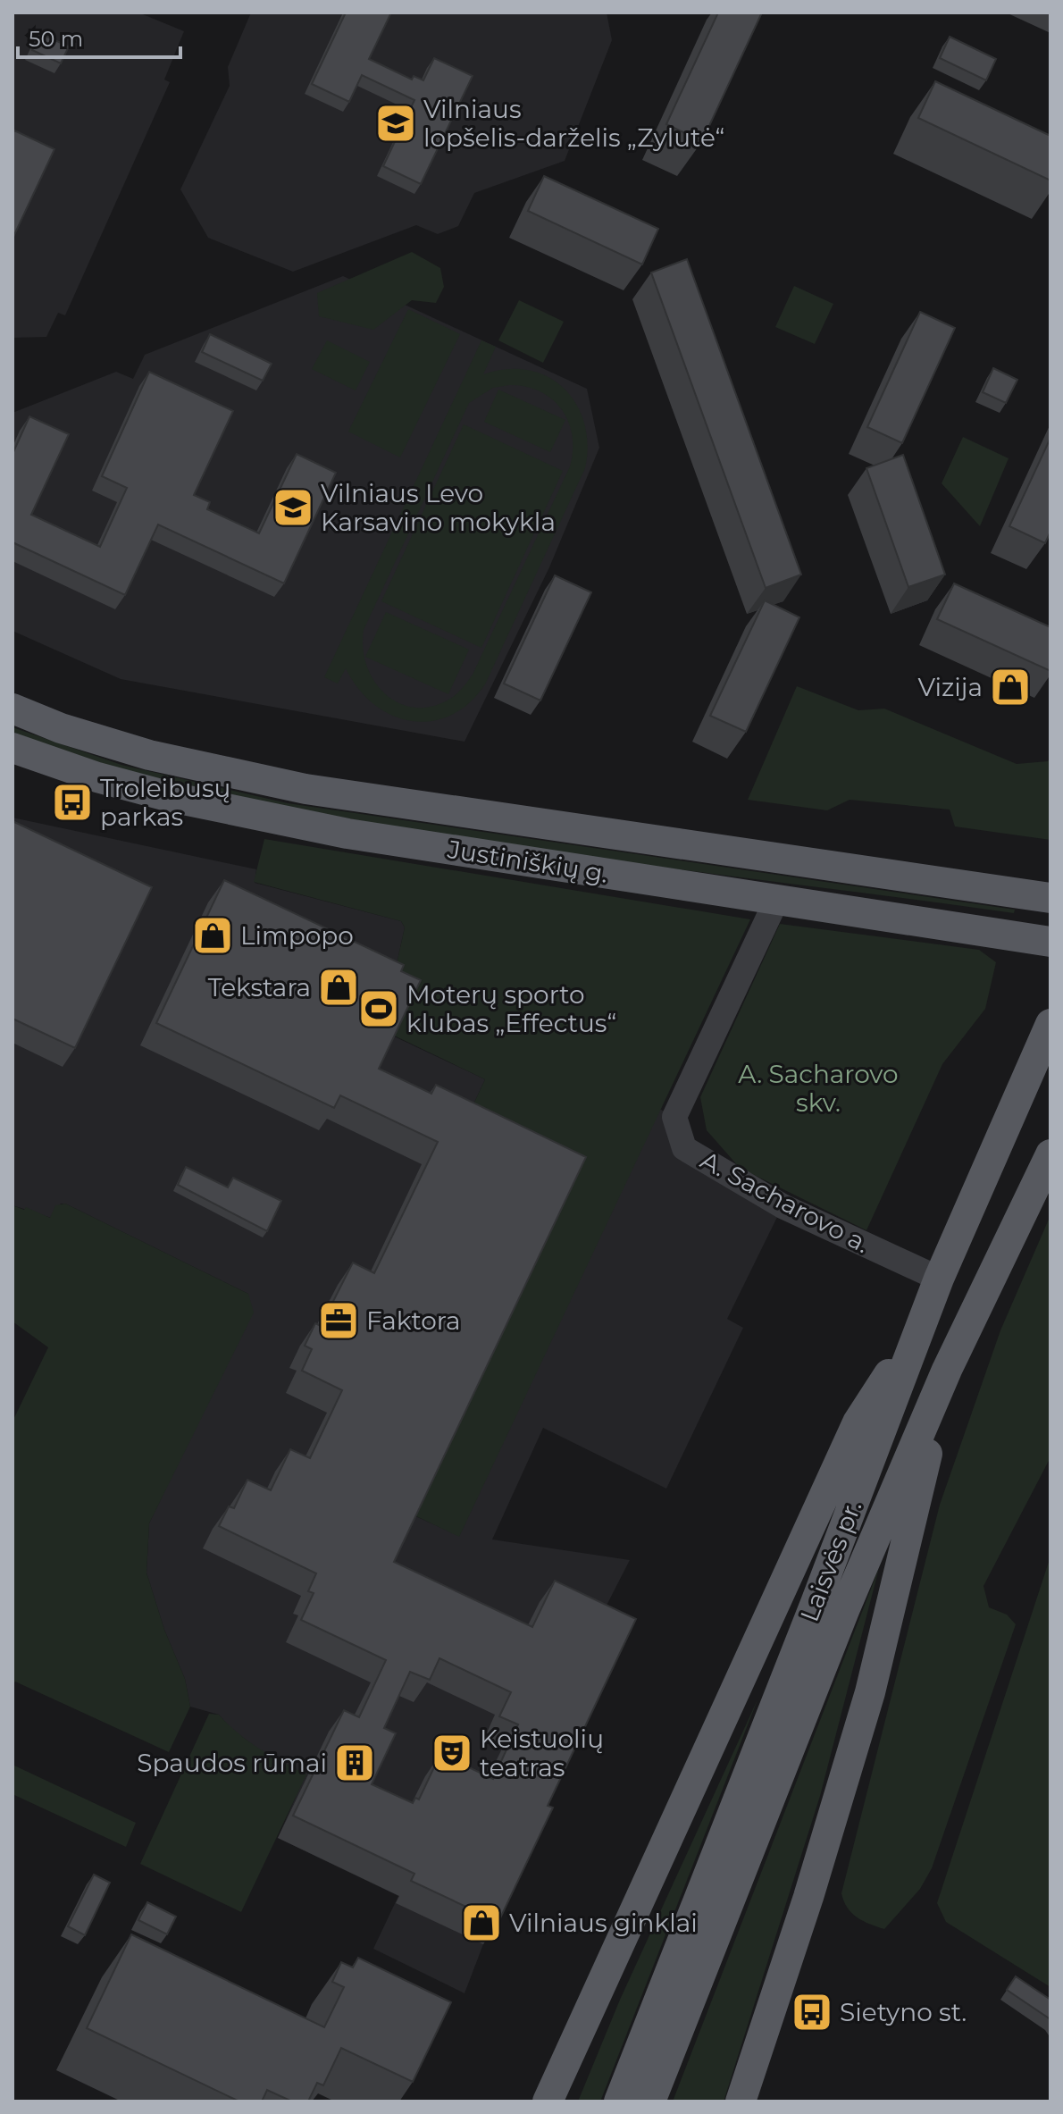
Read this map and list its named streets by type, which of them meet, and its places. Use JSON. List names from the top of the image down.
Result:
{
  "streets": {
    "main road": ["Justiniškių g.", "Laisvės pr."],
    "street": ["A. Sacharovo a."]
  },
  "crossings": [
    ["Justiniškių g.", "A. Sacharovo a."],
    ["A. Sacharovo a.", "Laisvės pr."]
  ],
  "parks": ["A. Sacharovo skv."],
  "places": {
    "school or university": ["Vilniaus lopšelis-darželis „Zylutė“", "Vilniaus Levo Karsavino mokykla"],
    "shop": [
      "Vizija",
      "Limpopo",
      "Tekstara",
      "Vilniaus ginklai"
    ],
    "bus stop": ["Troleibusų parkas", "Sietyno st."],
    "sports": ["Moterų sporto klubas „Effectus“"],
    "office": ["Faktora"],
    "theatre": ["Keistuolių teatras"],
    "building": ["Spaudos rūmai"]
  },
  "scale_bar": "50 m"
}
